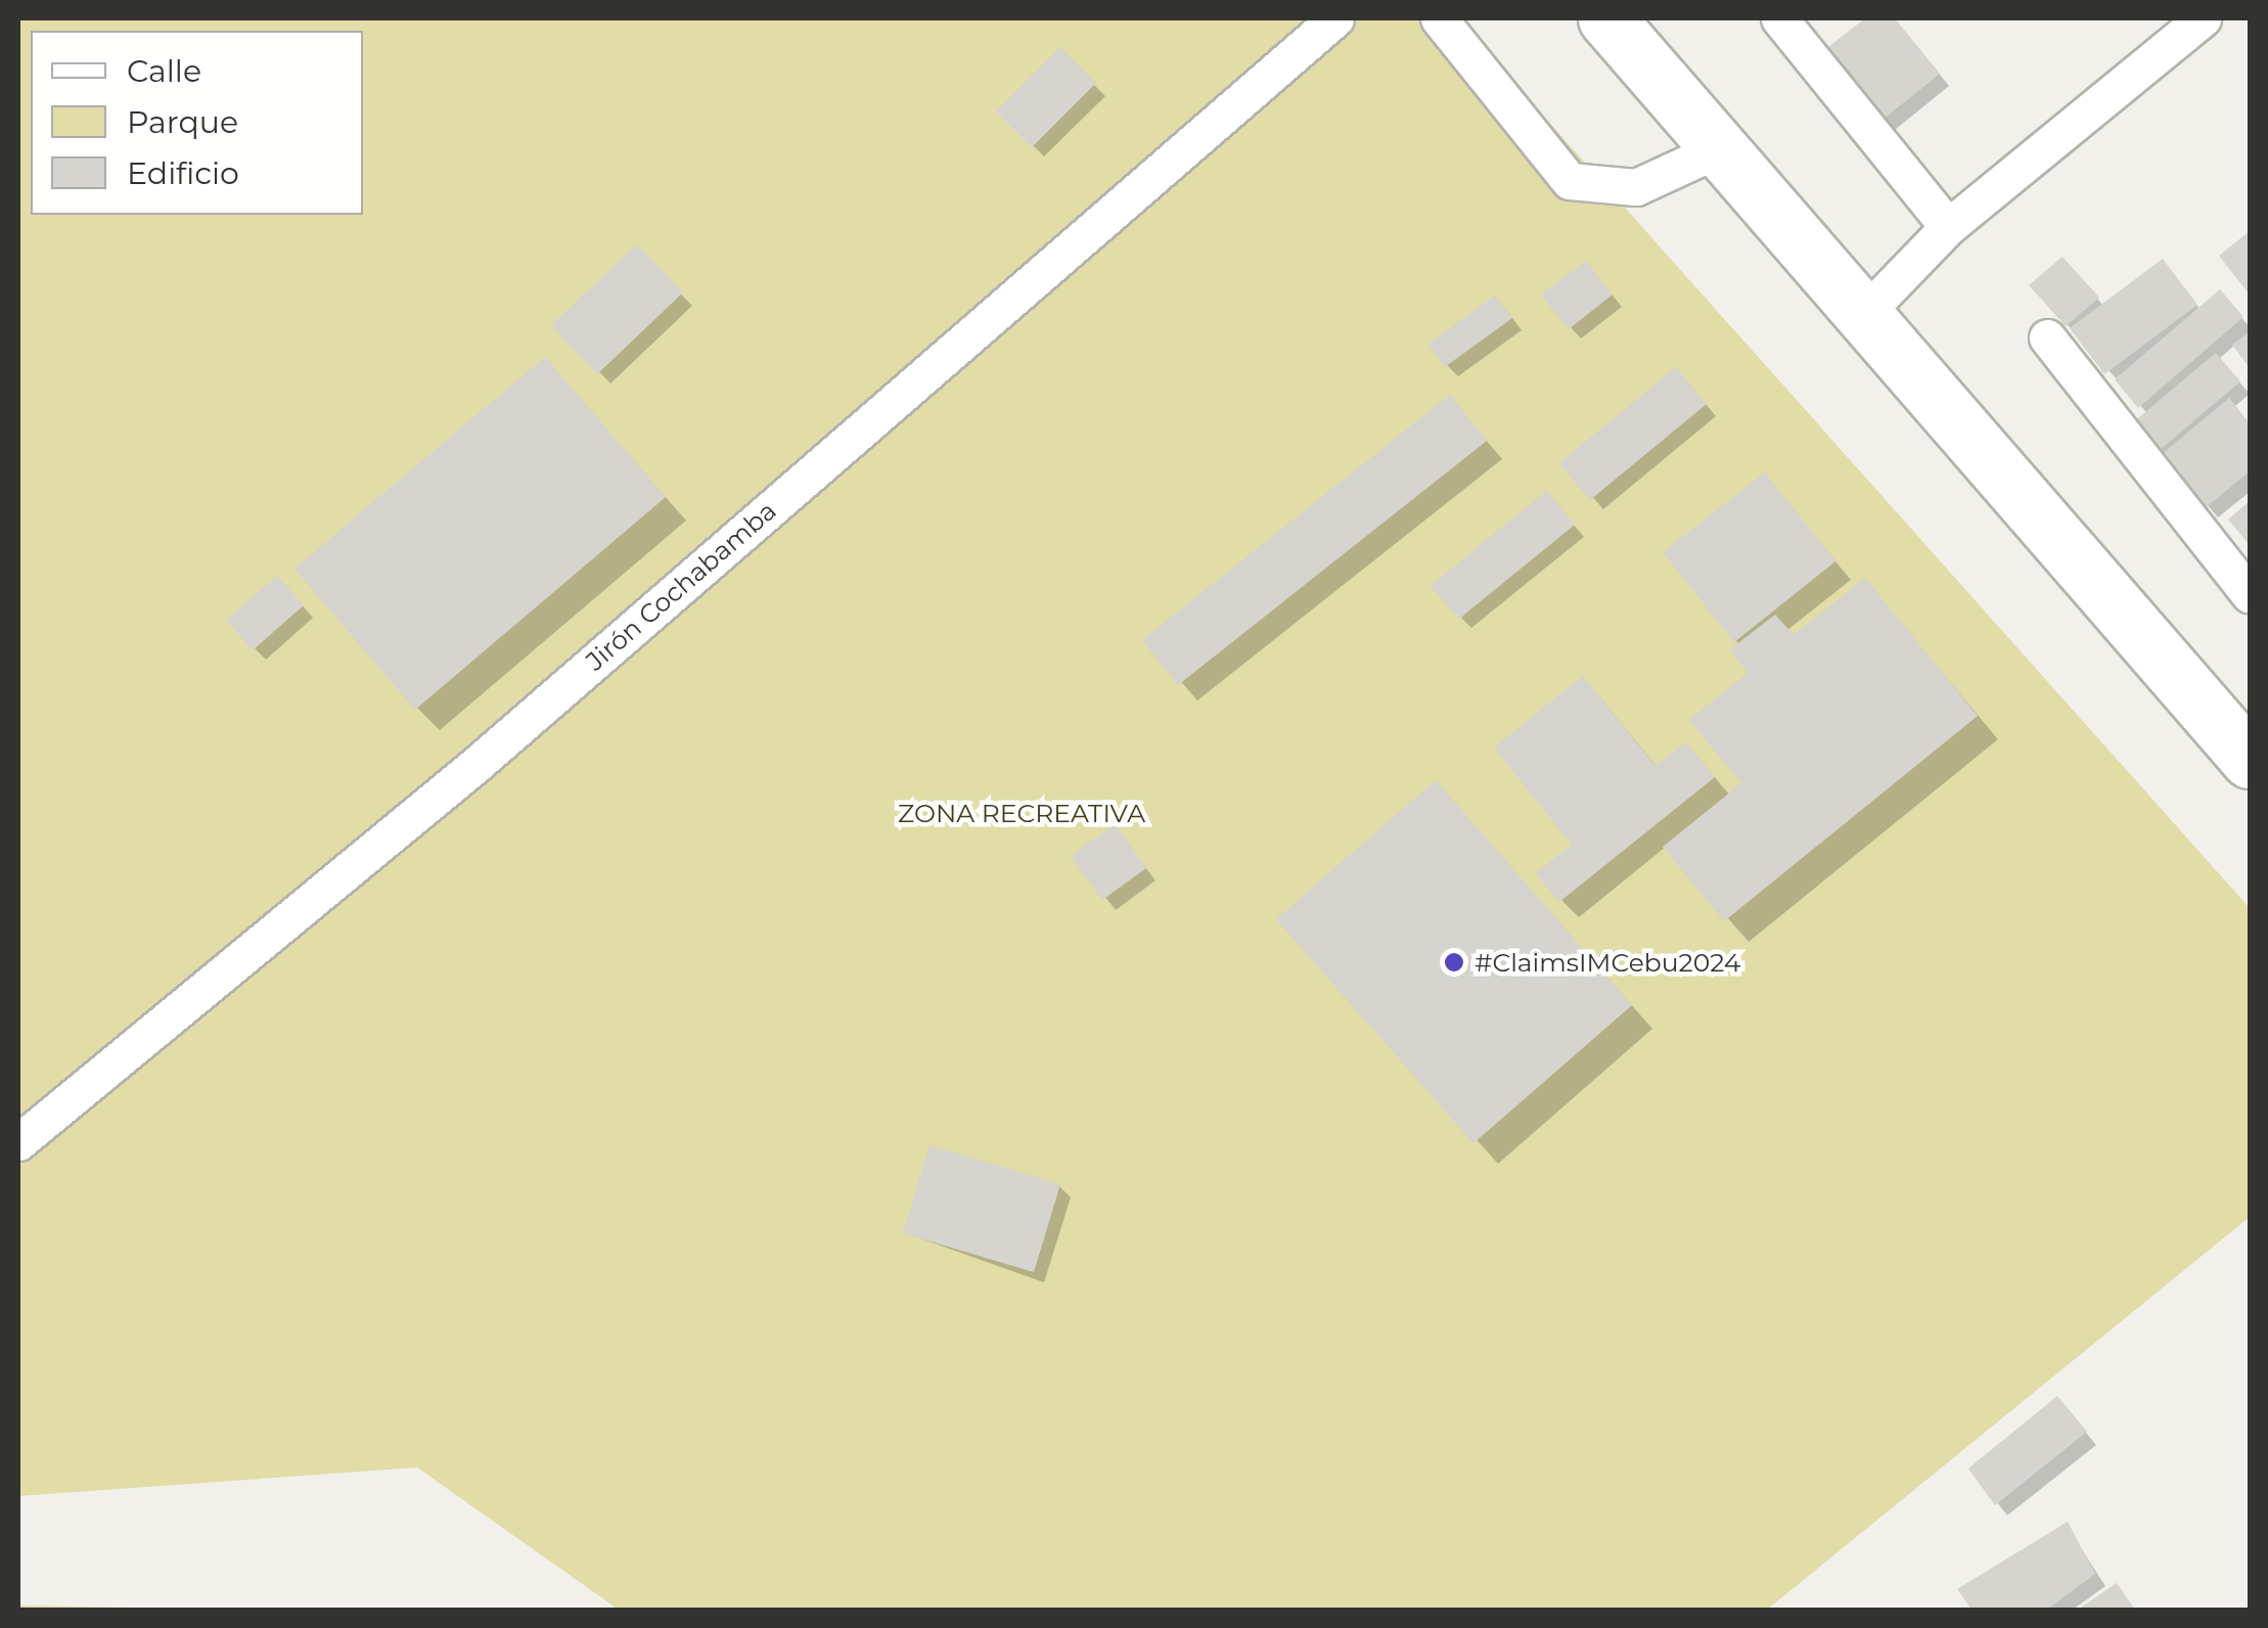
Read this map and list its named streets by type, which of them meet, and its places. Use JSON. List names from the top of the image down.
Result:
{
  "streets": {
    "street": ["Jirón Cochabamba"]
  },
  "parks": ["ZONA RECREATIVA"],
  "places": ["#ClaimsIMCebu2024"],
  "legend": ["Calle", "Parque", "Edificio"]
}
